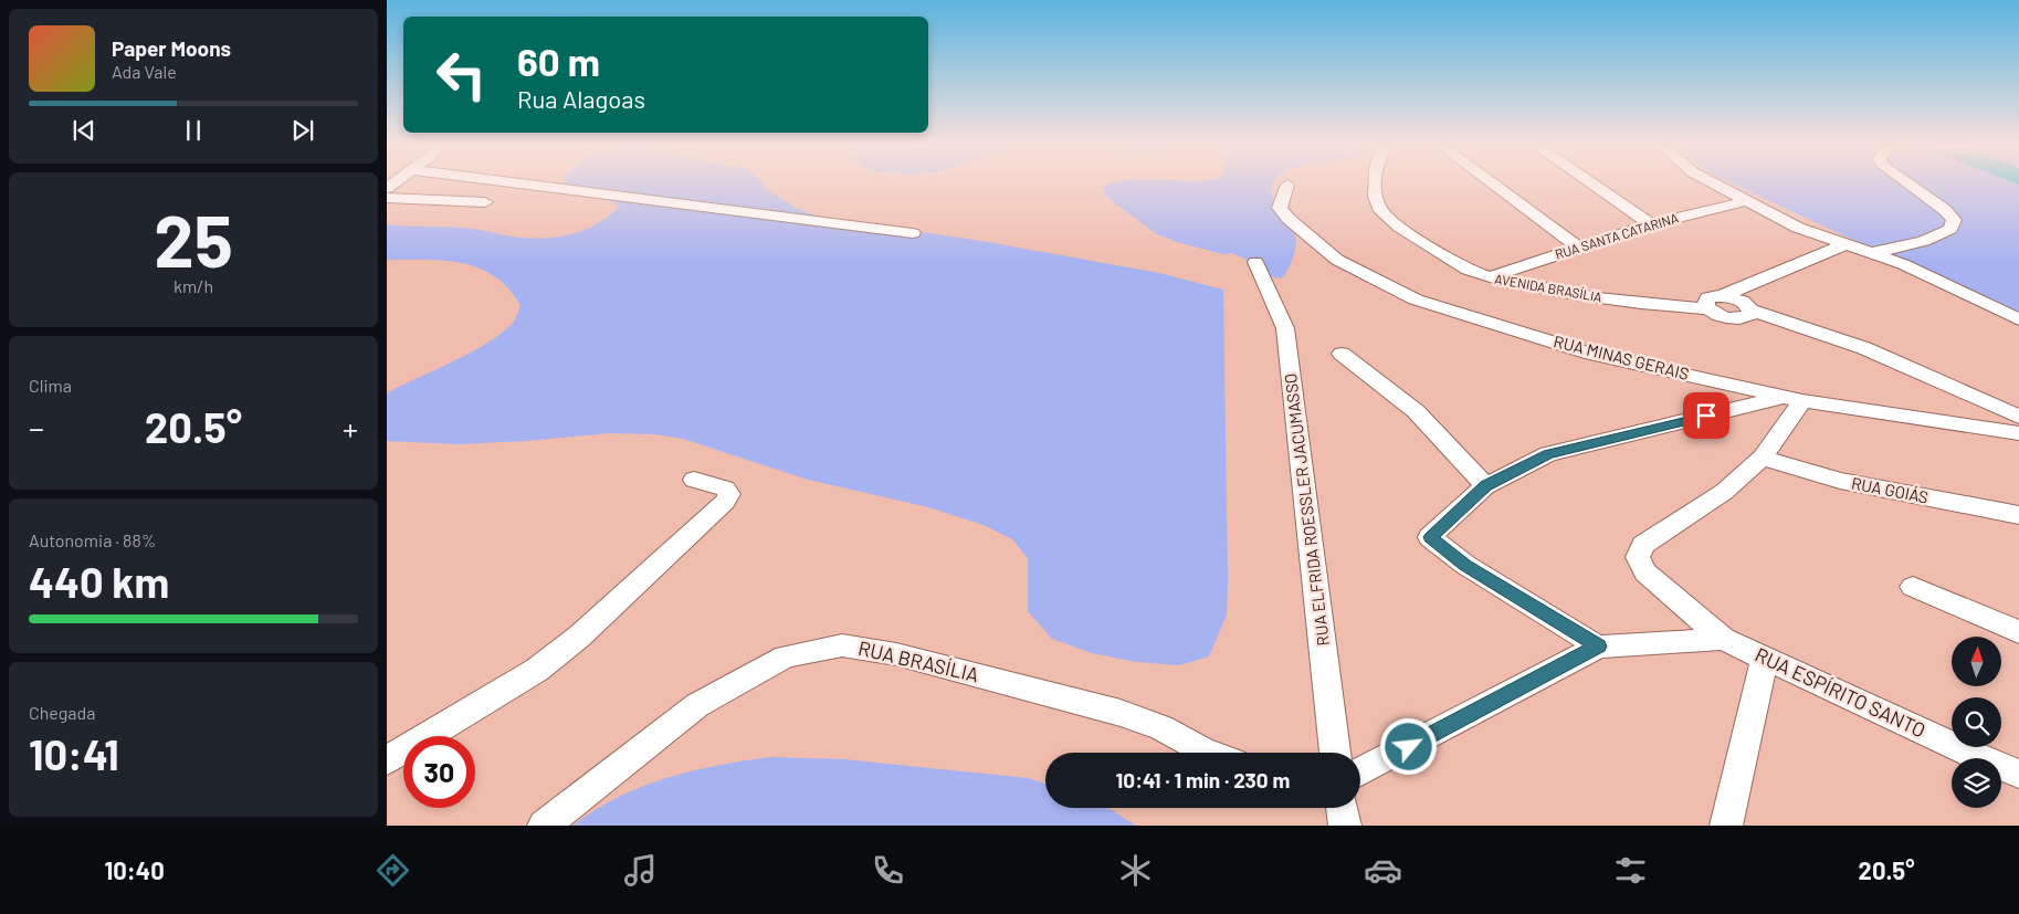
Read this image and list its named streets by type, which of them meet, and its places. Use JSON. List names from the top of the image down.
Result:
{
  "streets": {
    "street": [
      "RUA SANTA CATARINA",
      "AVENIDA BRASÍLIA",
      "RUA MINAS GERAIS",
      "RUA GOIÁS",
      "RUA ELFRIDA ROESSLER JACUMASSO",
      "RUA BRASÍLIA",
      "RUA ESPÍRITO SANTO"
    ]
  },
  "crossings": [
    ["RUA SANTA CATARINA", "AVENIDA BRASÍLIA"],
    ["RUA MINAS GERAIS", "RUA ESPÍRITO SANTO"],
    ["RUA GOIÁS", "RUA ESPÍRITO SANTO"]
  ],
  "north": "top",
  "page": {
    "turn": ["60 m", "Rua Alagoas"],
    "song": ["Paper Moons", "Ada Vale"],
    "tile": [
      ["25", "km/h"],
      "Clima",
      ["Autonomia · 88%", "440 km"],
      ["Chegada", "10:41"]
    ],
    "heat": ["−", "20.5°", "+"],
    "limit": "30",
    "trip": "10:41 · 1 min · 230 m",
    "tabs": ["10:40", "20.5°"]
  }
}
